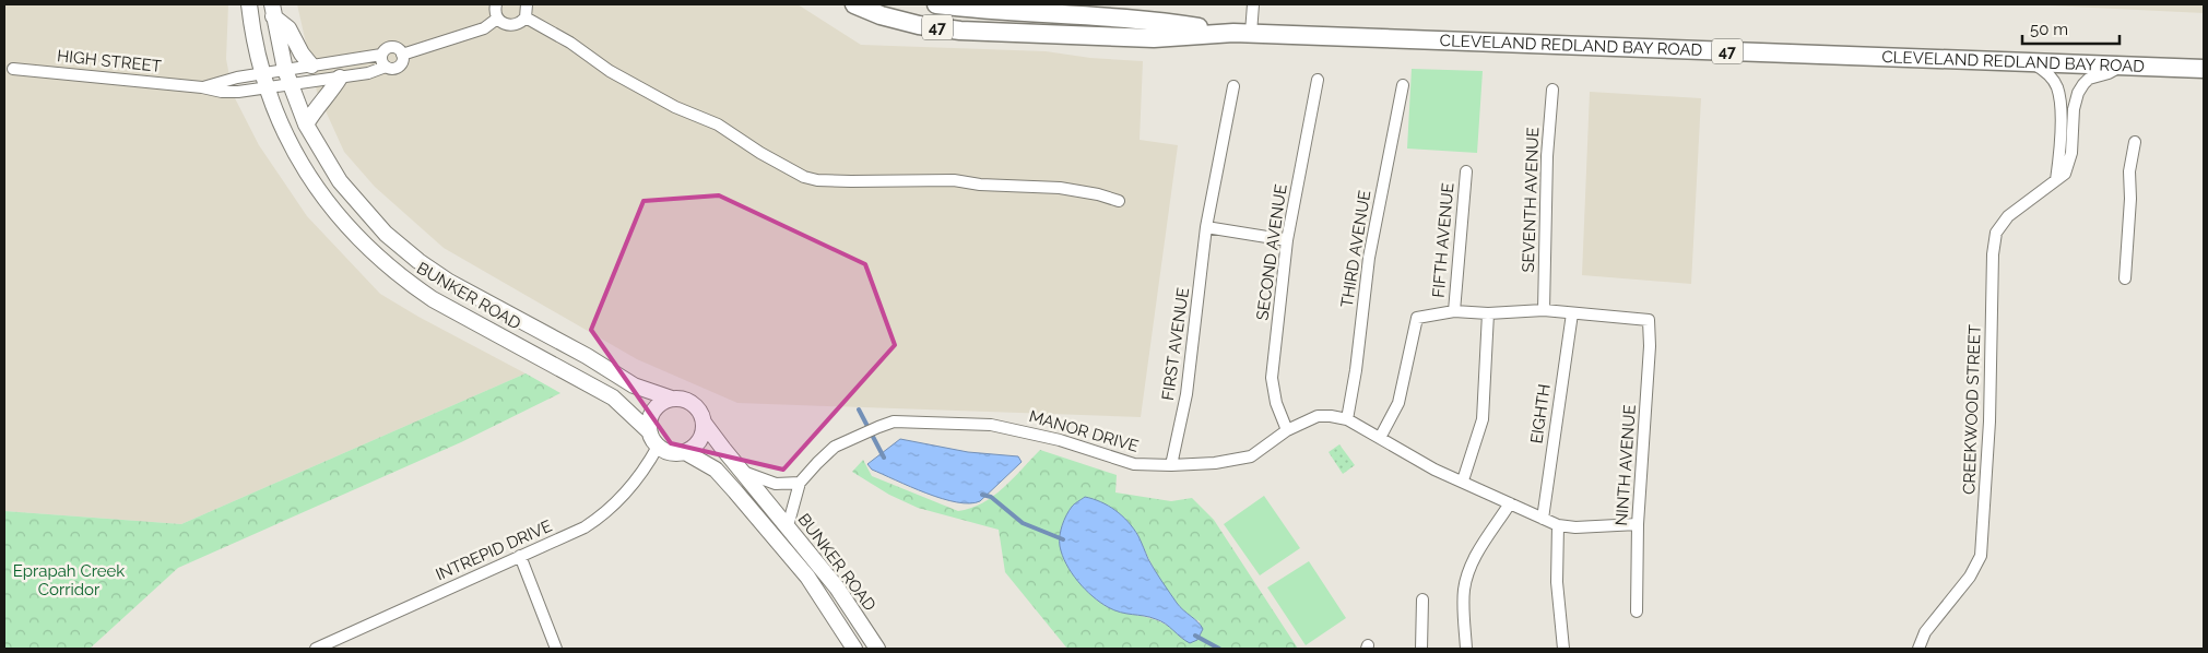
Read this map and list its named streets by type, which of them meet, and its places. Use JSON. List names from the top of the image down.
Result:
{
  "streets": {
    "highway": ["47", "CLEVELAND REDLAND BAY ROAD"],
    "main road": ["BUNKER ROAD"],
    "street": [
      "HIGH STREET",
      "SEVENTH AVENUE",
      "FIFTH AVENUE",
      "THIRD AVENUE",
      "SECOND AVENUE",
      "FIRST AVENUE",
      "CREEKWOOD STREET",
      "EIGHTH",
      "MANOR DRIVE",
      "NINTH AVENUE",
      "INTREPID DRIVE"
    ]
  },
  "crossings": [
    ["CLEVELAND REDLAND BAY ROAD", "CREEKWOOD STREET"],
    ["HIGH STREET", "BUNKER ROAD"],
    ["THIRD AVENUE", "MANOR DRIVE"],
    ["SECOND AVENUE", "MANOR DRIVE"],
    ["BUNKER ROAD", "MANOR DRIVE"],
    ["BUNKER ROAD", "INTREPID DRIVE"],
    ["FIRST AVENUE", "MANOR DRIVE"],
    ["EIGHTH", "MANOR DRIVE"],
    ["EIGHTH", "NINTH AVENUE"],
    ["MANOR DRIVE", "NINTH AVENUE"]
  ],
  "parks": ["Eprapah Creek Corridor"],
  "scale_bar": "50 m"
}
